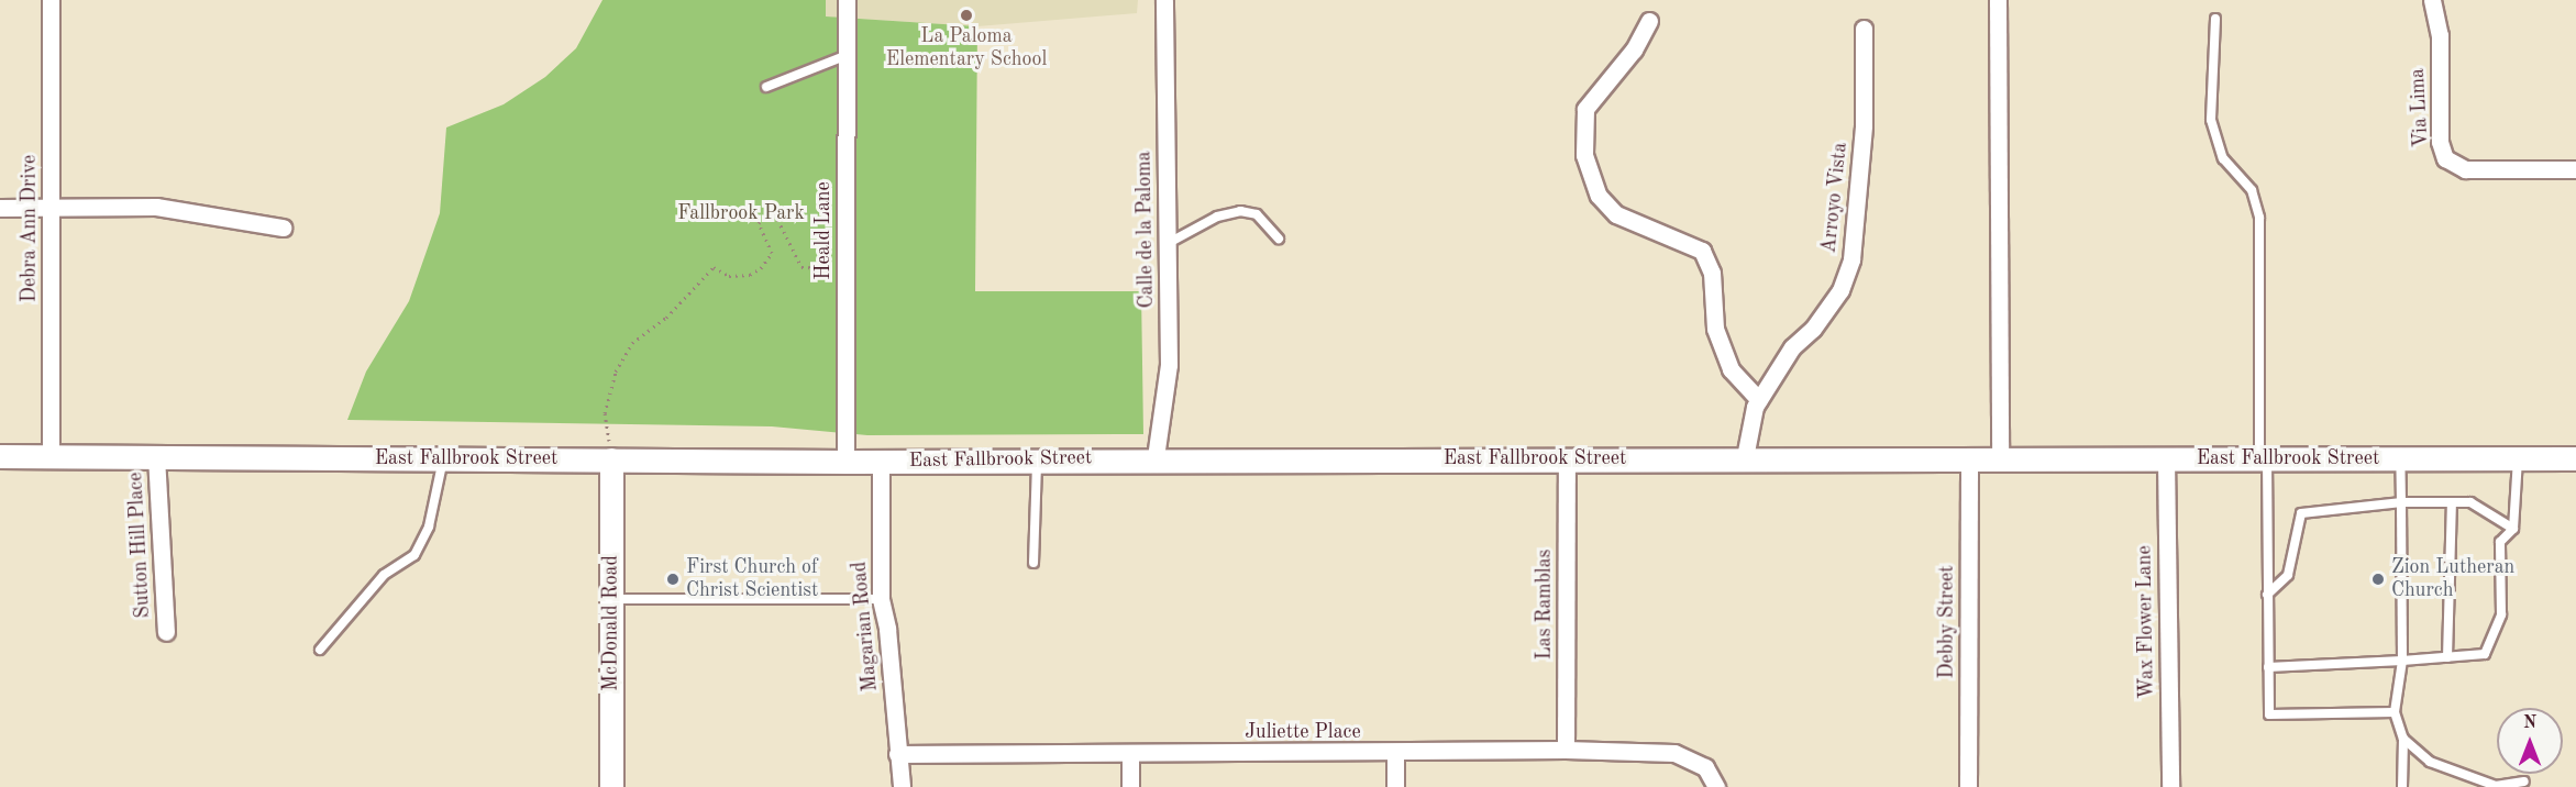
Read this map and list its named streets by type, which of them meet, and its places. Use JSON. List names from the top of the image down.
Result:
{
  "streets": {
    "main road": ["East Fallbrook Street", "McDonald Road"],
    "street": [
      "Via Lima",
      "Arroyo Vista",
      "Debra Ann Drive",
      "Calle de la Paloma",
      "Heald Lane",
      "Sutton Hill Place",
      "Las Ramblas",
      "Debby Street",
      "Wax Flower Lane",
      "Magarian Road",
      "Juliette Place"
    ]
  },
  "crossings": [
    ["Arroyo Vista", "East Fallbrook Street"],
    ["Debra Ann Drive", "East Fallbrook Street"],
    ["Calle de la Paloma", "East Fallbrook Street"],
    ["Heald Lane", "East Fallbrook Street"],
    ["East Fallbrook Street", "Sutton Hill Place"],
    ["East Fallbrook Street", "Las Ramblas"],
    ["East Fallbrook Street", "Debby Street"],
    ["East Fallbrook Street", "Wax Flower Lane"],
    ["East Fallbrook Street", "McDonald Road"],
    ["East Fallbrook Street", "Magarian Road"],
    ["Las Ramblas", "Juliette Place"],
    ["Magarian Road", "Juliette Place"]
  ],
  "parks": ["Fallbrook Park"],
  "places": ["La Paloma Elementary School", "First Church of Christ Scientist", "Zion Lutheran Church"],
  "north": "top"
}
